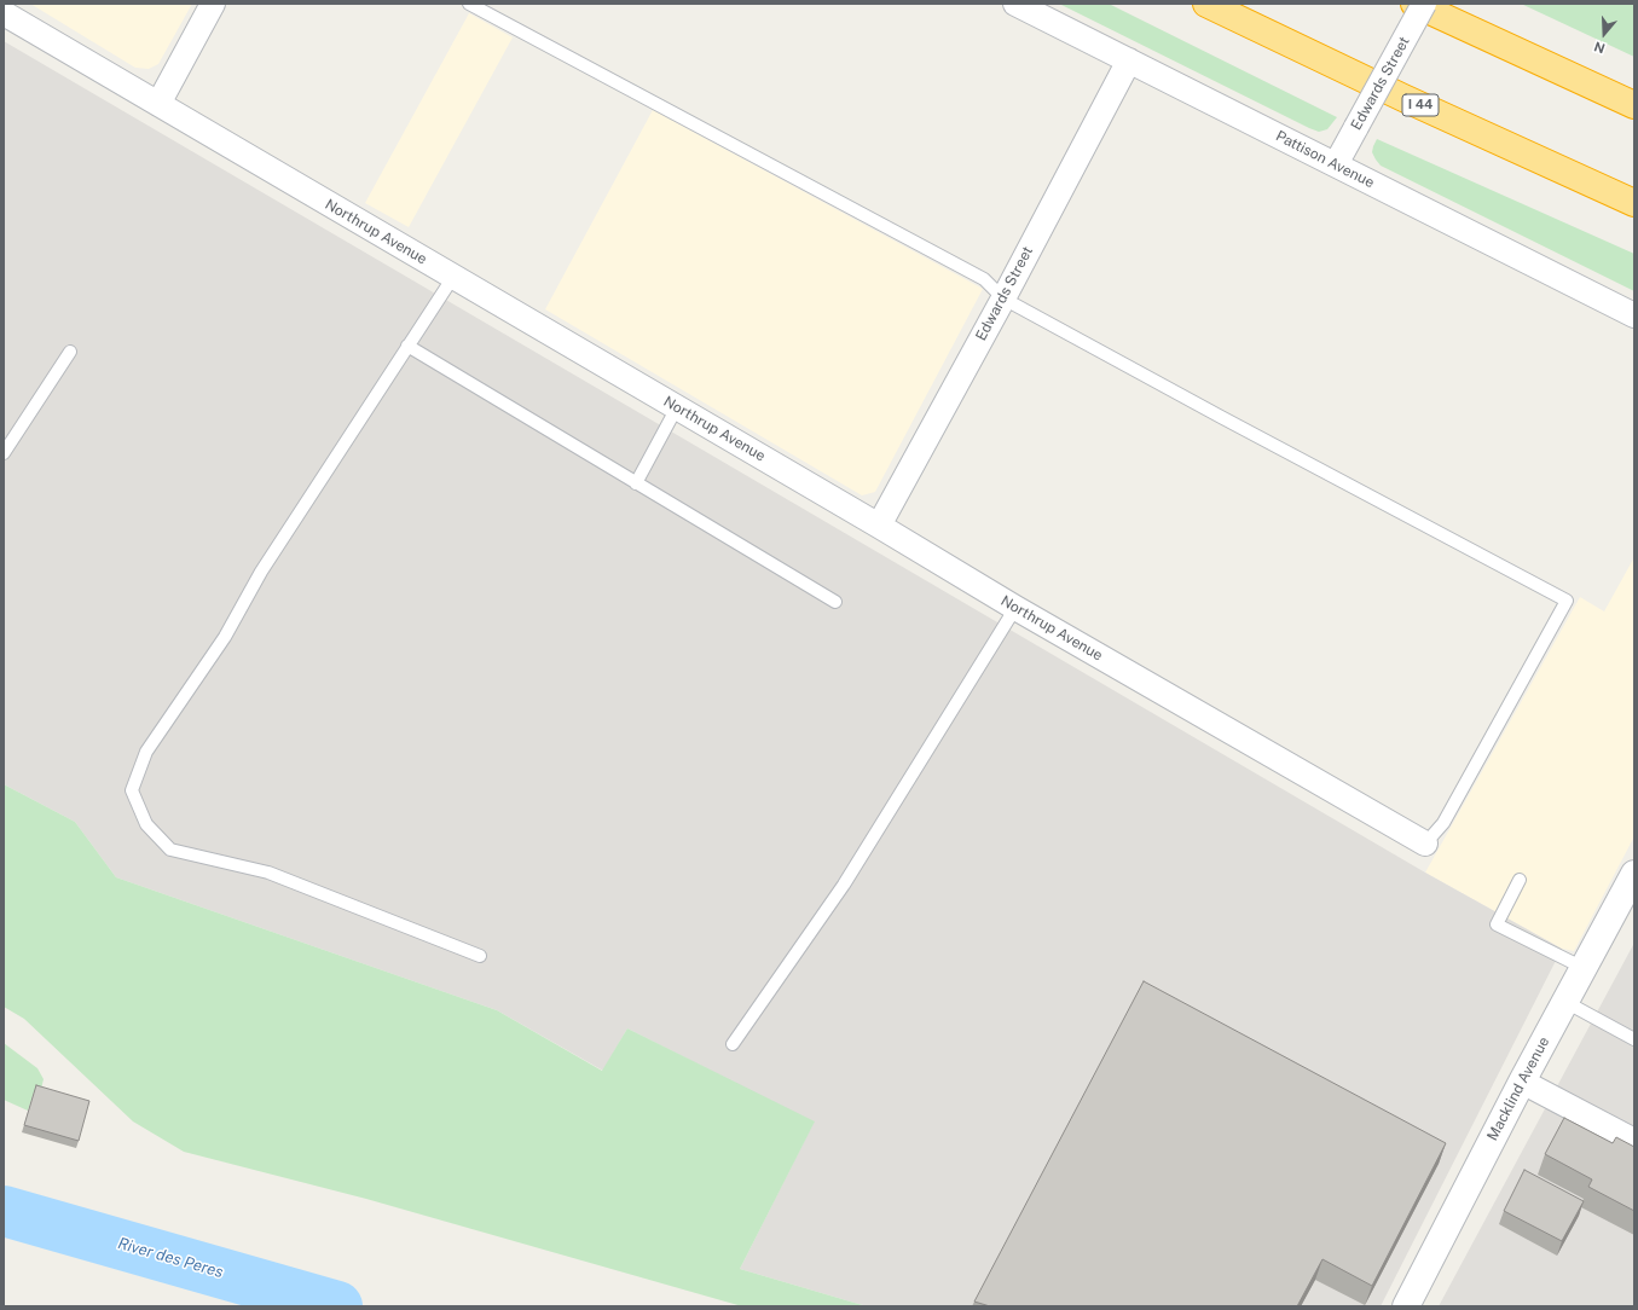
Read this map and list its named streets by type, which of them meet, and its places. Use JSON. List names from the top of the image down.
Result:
{
  "streets": {
    "highway": ["I 44"],
    "street": [
      "Edwards Street",
      "Pattison Avenue",
      "Northrup Avenue",
      "Macklind Avenue"
    ]
  },
  "crossings": [
    ["Edwards Street", "Pattison Avenue"],
    ["Edwards Street", "Northrup Avenue"]
  ],
  "water": ["River des Peres"],
  "north": "bottom"
}
